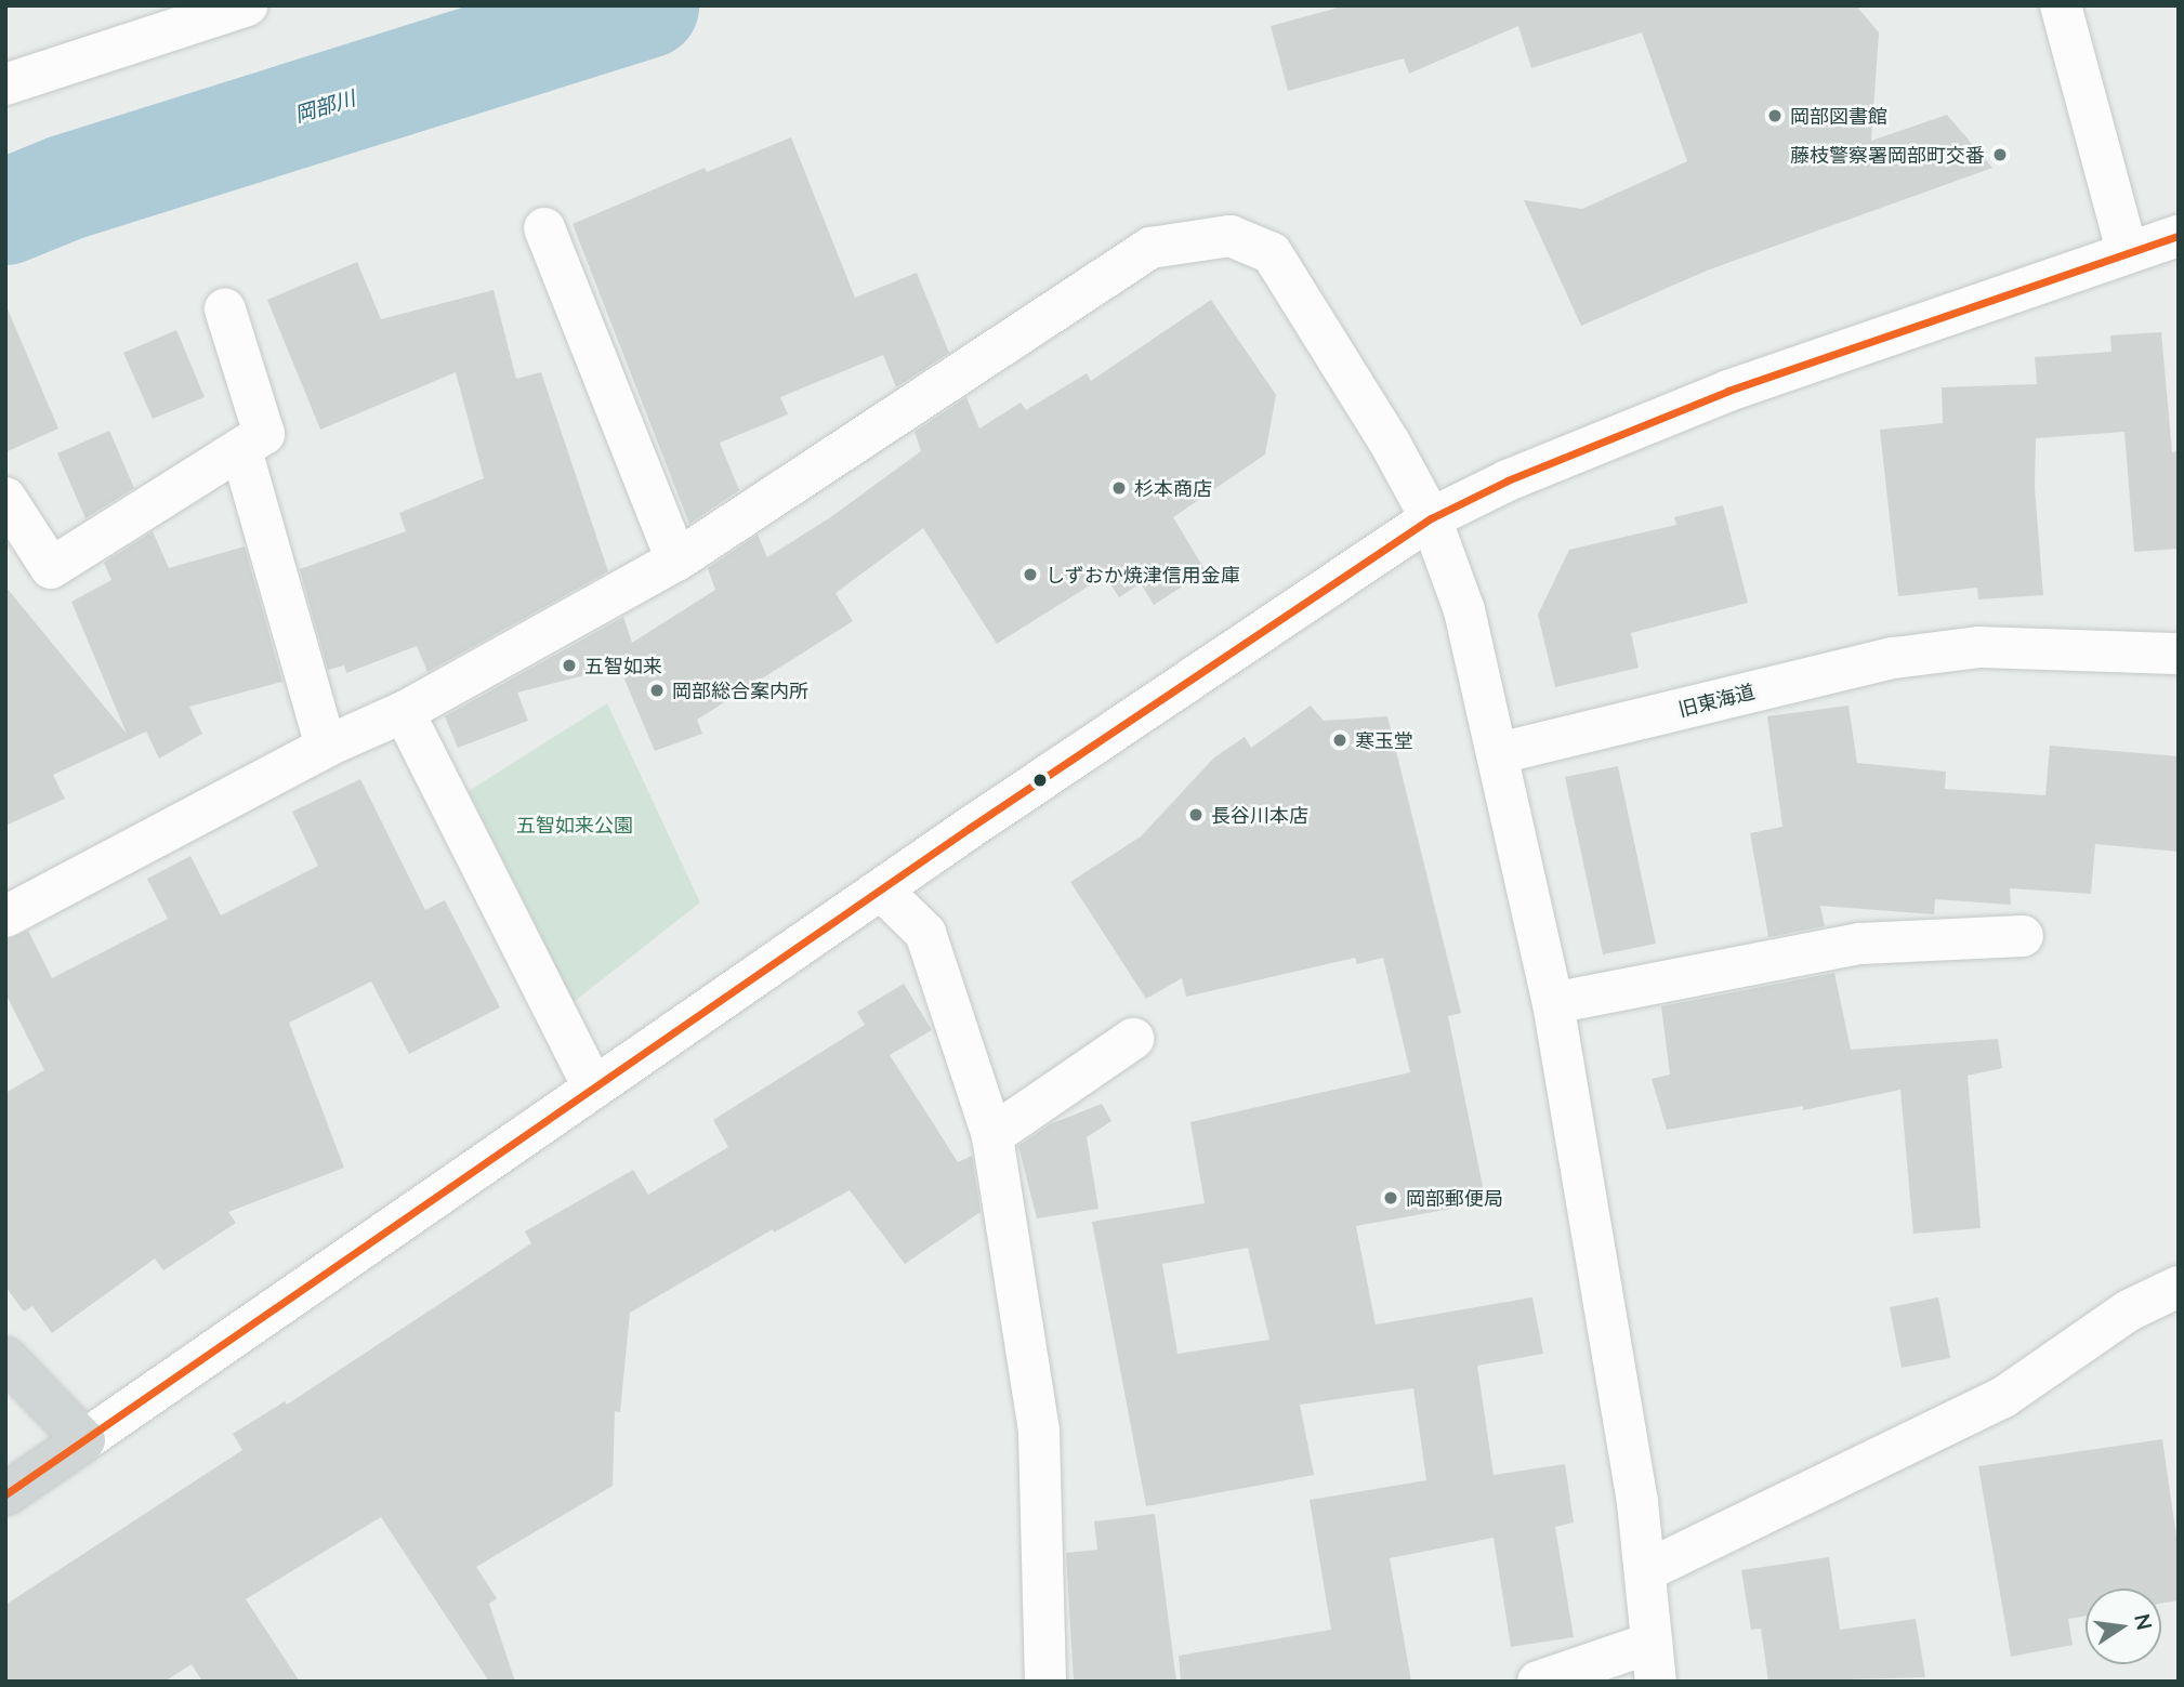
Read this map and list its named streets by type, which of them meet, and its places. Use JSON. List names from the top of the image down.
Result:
{
  "streets": {
    "street": ["旧東海道"]
  },
  "water": ["岡部川"],
  "parks": ["五智如来公園"],
  "places": [
    "岡部図書館",
    "藤枝警察署岡部町交番",
    "杉本商店",
    "しずおか焼津信用金庫",
    "五智如来",
    "岡部総合案内所",
    "寒玉堂",
    "長谷川本店",
    "岡部郵便局"
  ],
  "north": "right"
}
